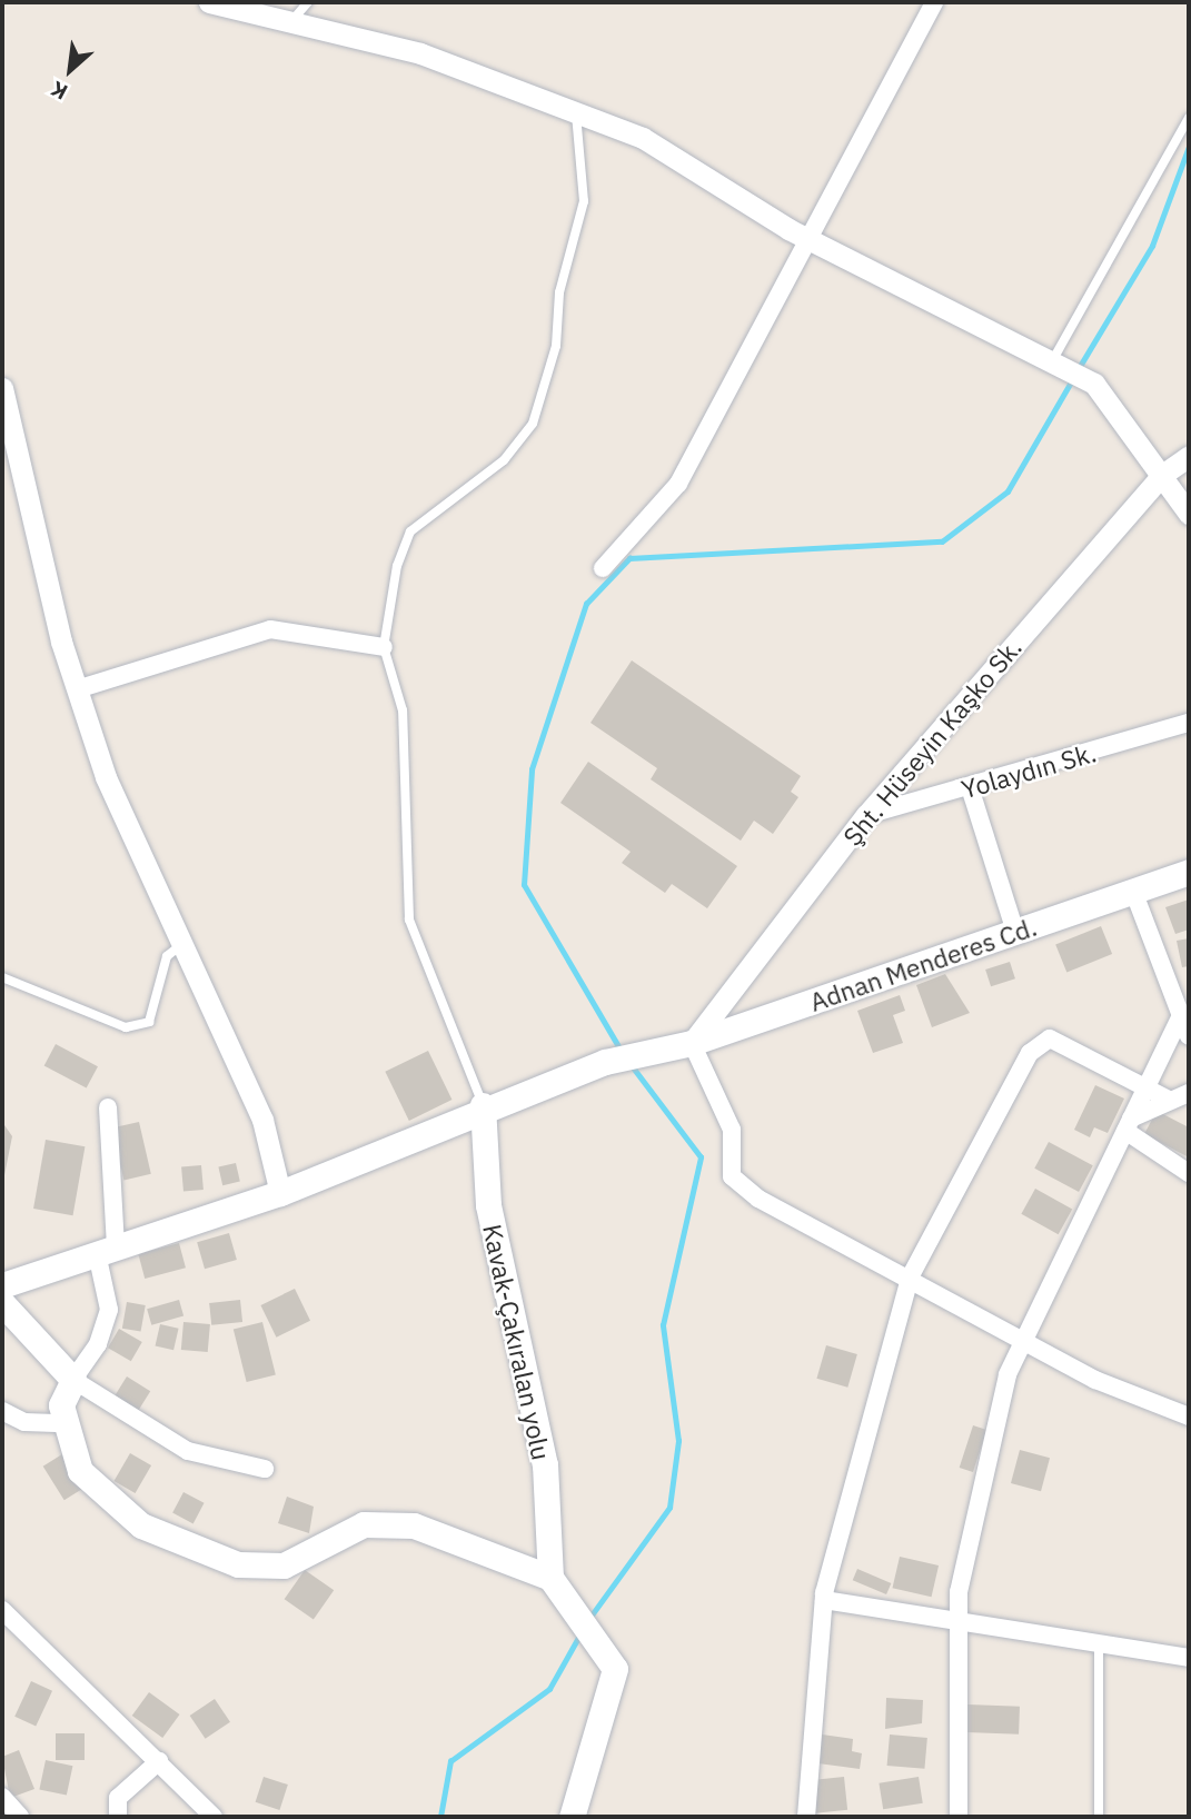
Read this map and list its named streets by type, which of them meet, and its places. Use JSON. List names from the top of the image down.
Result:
{
  "streets": {
    "main road": ["Adnan Menderes Cd.", "Kavak-Çakıralan yolu"],
    "street": ["Şht. Hüseyin Kaşko Sk.", "Yolaydın Sk."]
  },
  "crossings": [
    ["Şht. Hüseyin Kaşko Sk.", "Yolaydın Sk."],
    ["Şht. Hüseyin Kaşko Sk.", "Adnan Menderes Cd."],
    ["Adnan Menderes Cd.", "Kavak-Çakıralan yolu"]
  ],
  "north": "bottom left"
}
